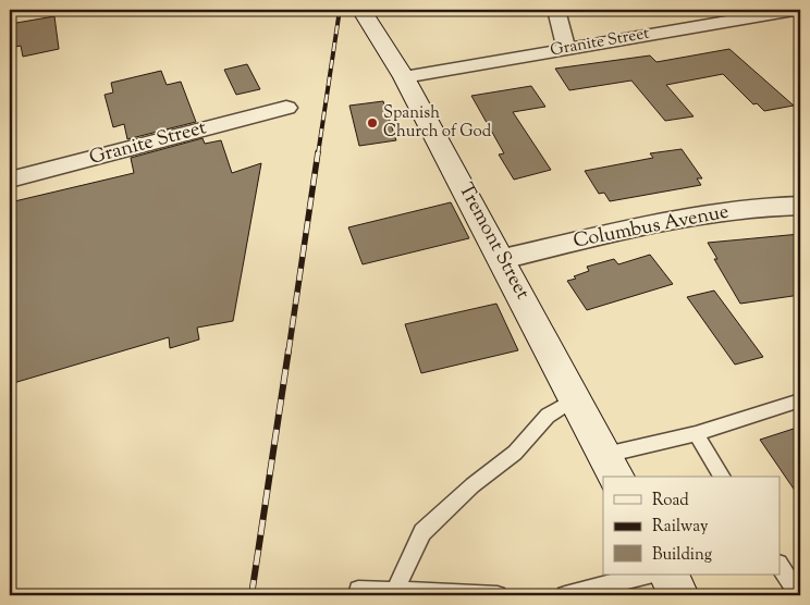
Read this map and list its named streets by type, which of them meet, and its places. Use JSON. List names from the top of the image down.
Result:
{
  "streets": {
    "main road": ["Tremont Street"],
    "street": ["Granite Street", "Columbus Avenue"]
  },
  "crossings": [
    ["Granite Street", "Tremont Street"],
    ["Columbus Avenue", "Tremont Street"]
  ],
  "places": ["Spanish Church of God"],
  "legend": ["Road", "Railway", "Building"]
}
